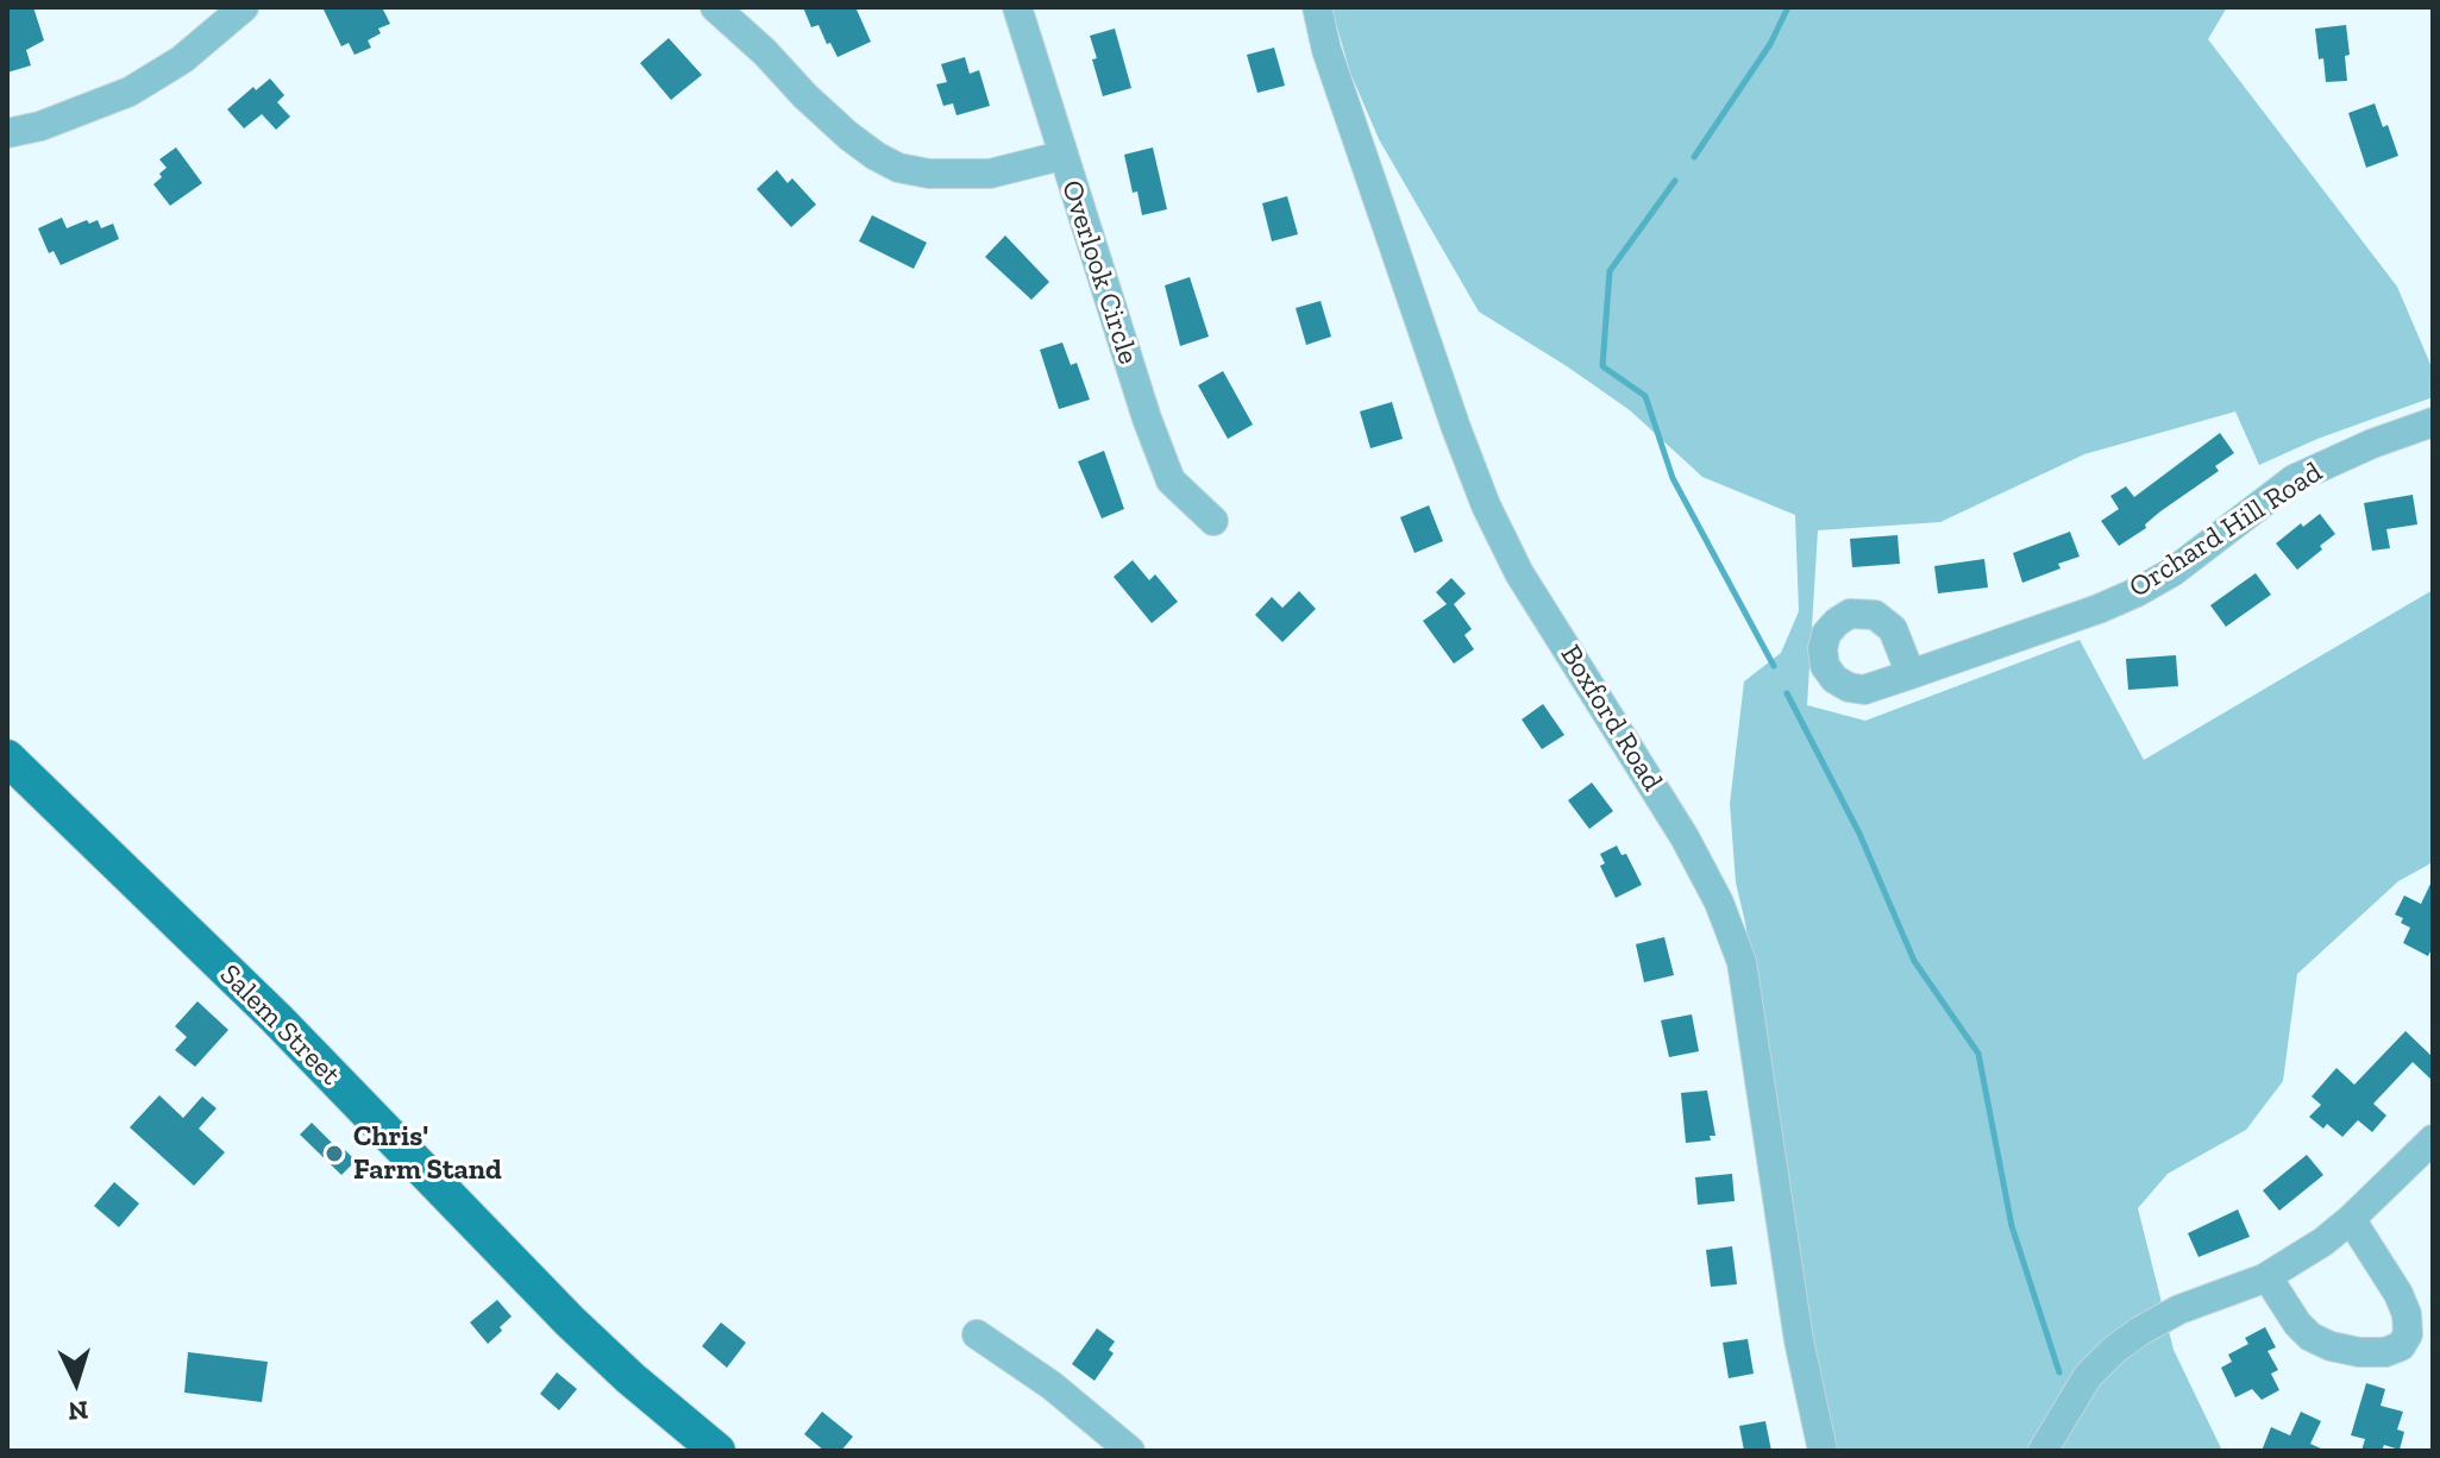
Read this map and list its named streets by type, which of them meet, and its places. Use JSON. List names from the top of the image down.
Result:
{
  "streets": {
    "main road": ["Salem Street"],
    "street": ["Overlook Circle", "Orchard Hill Road", "Boxford Road"]
  },
  "places": ["Chris' Farm Stand"],
  "north": "bottom"
}
